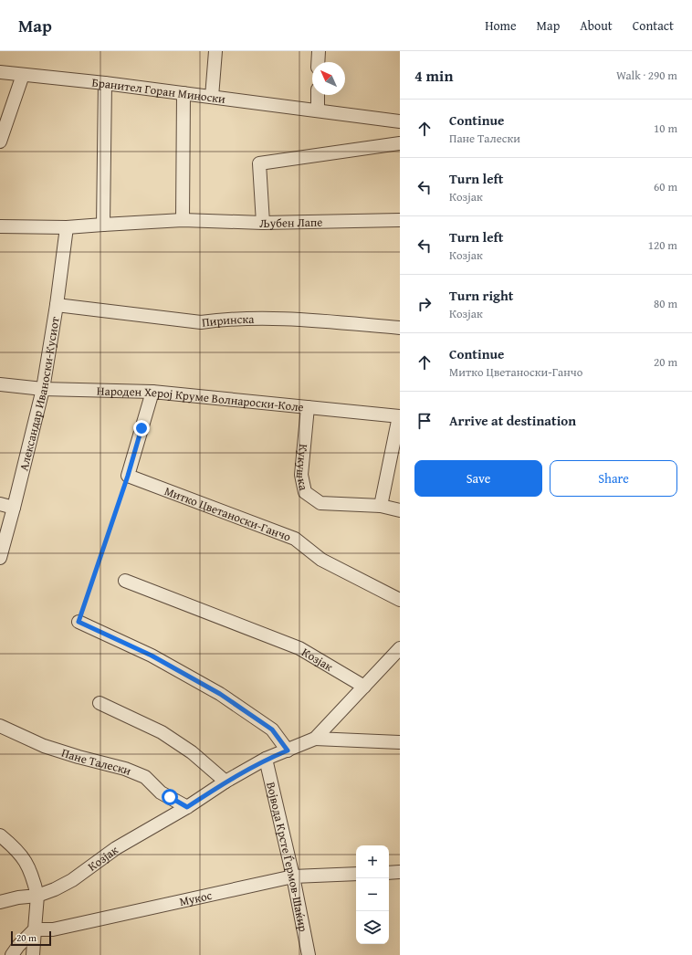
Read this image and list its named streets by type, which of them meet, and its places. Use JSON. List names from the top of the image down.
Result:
{
  "streets": {
    "street": [
      "Бранител Горан Миноски",
      "Љубен Лапе",
      "Пиринска",
      "Александар Иваноски-Кусиот",
      "Народен Херој Круме Волнароски-Коле",
      "Кукушка",
      "Митко Цветаноски-Ганчо",
      "Козјак",
      "Пане Талески",
      "Војвода Крсте Ѓермов-Шаќир",
      "Мукос"
    ]
  },
  "crossings": [
    ["Љубен Лапе", "Александар Иваноски-Кусиот"],
    ["Пиринска", "Александар Иваноски-Кусиот"],
    ["Александар Иваноски-Кусиот", "Народен Херој Круме Волнароски-Коле"],
    ["Народен Херој Круме Волнароски-Коле", "Кукушка"],
    ["Козјак", "Пане Талески"],
    ["Козјак", "Војвода Крсте Ѓермов-Шаќир"],
    ["Војвода Крсте Ѓермов-Шаќир", "Мукос"]
  ],
  "scale_bar": "20 m",
  "north": "top left",
  "page": {
    "header": "Map",
    "nav": [
      "Home",
      "Map",
      "About",
      "Contact"
    ],
    "heading": ["4 min", "Walk · 290 m"],
    "list": [
      ["Continue", "Пане Талески", "10 m"],
      ["Turn left", "Козјак", "60 m"],
      ["Turn left", "Козјак", "120 m"],
      ["Turn right", "Козјак", "80 m"],
      ["Continue", "Митко Цветаноски-Ганчо", "20 m"],
      "Arrive at destination"
    ],
    "buttons": ["Save", "Share"],
    "map_buttons": ["+", "−"],
    "scale": "20 m"
  }
}
